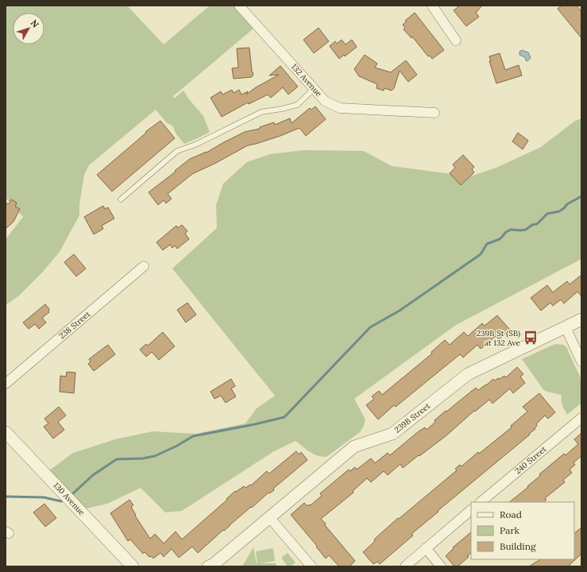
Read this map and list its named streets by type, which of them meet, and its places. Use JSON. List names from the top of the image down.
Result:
{
  "streets": {
    "street": [
      "132 Avenue",
      "238 Street",
      "239B Street",
      "240 Street",
      "130 Avenue"
    ]
  },
  "places": {
    "bus stop": ["239B St (SB) at 132 Ave"]
  },
  "legend": ["Road", "Park", "Building"],
  "north": "top right"
}
